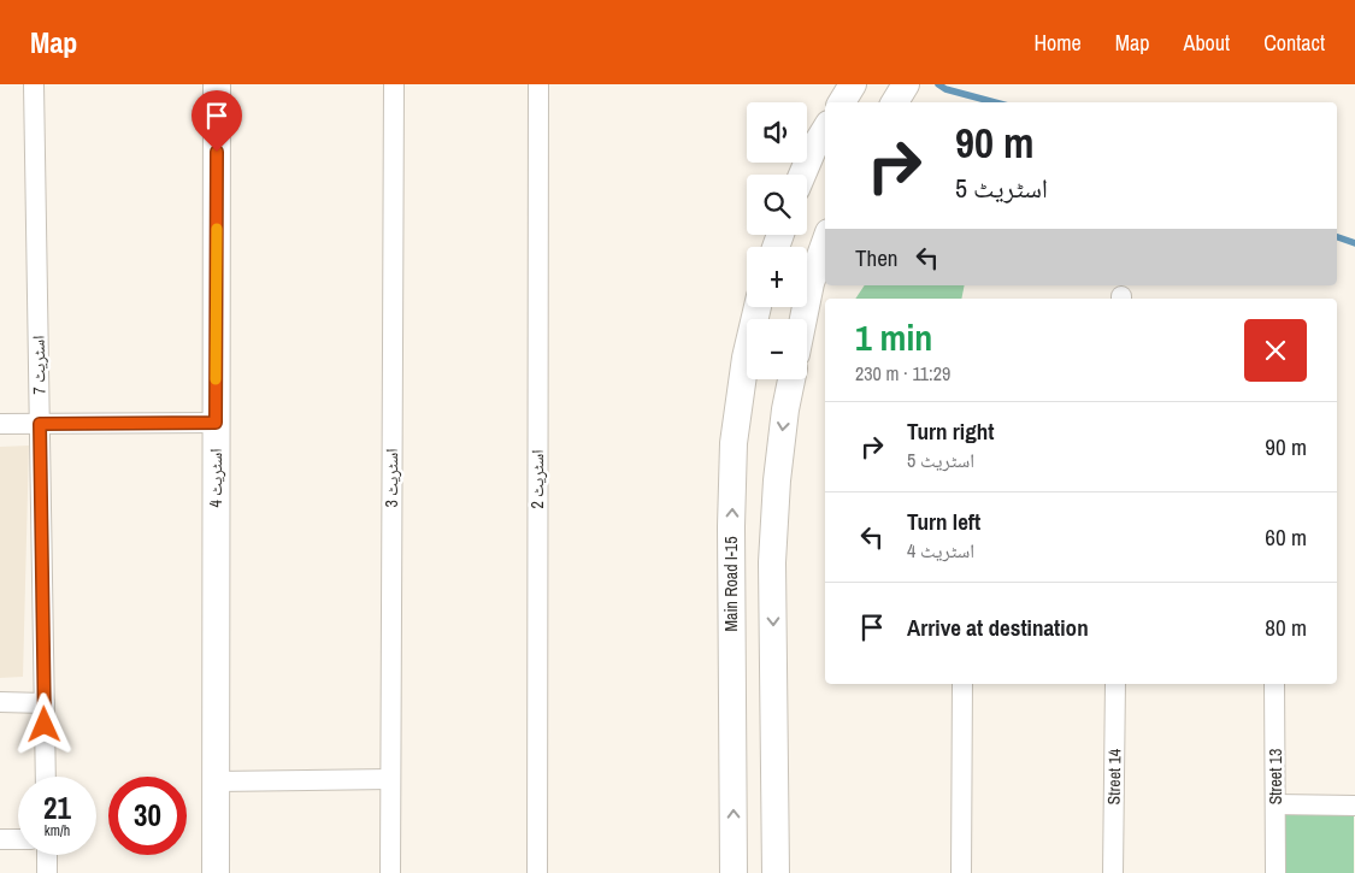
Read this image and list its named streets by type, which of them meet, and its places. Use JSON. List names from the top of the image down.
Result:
{
  "streets": {
    "main road": ["اسٹریٹ 4", "Main Road I-15"],
    "street": [
      "اسٹریٹ 7",
      "اسٹریٹ 3",
      "اسٹریٹ 2",
      "Street 14",
      "Street 13"
    ]
  },
  "page": {
    "header": "Map",
    "nav": [
      "Home",
      "Map",
      "About",
      "Contact"
    ],
    "map_buttons": ["+", "−"],
    "turn": ["90 m", "اسٹریٹ 5"],
    "then": "Then",
    "heading": ["1 min", "230 m · 11:29"],
    "list": [
      {
        "name": "Turn right",
        "note": "اسٹریٹ 5",
        "value": "90 m"
      },
      {
        "name": "Turn left",
        "note": "اسٹریٹ 4",
        "value": "60 m"
      },
      {
        "name": "Arrive at destination",
        "value": "80 m"
      }
    ],
    "speed": "21 km/h",
    "limit": "30"
  }
}
